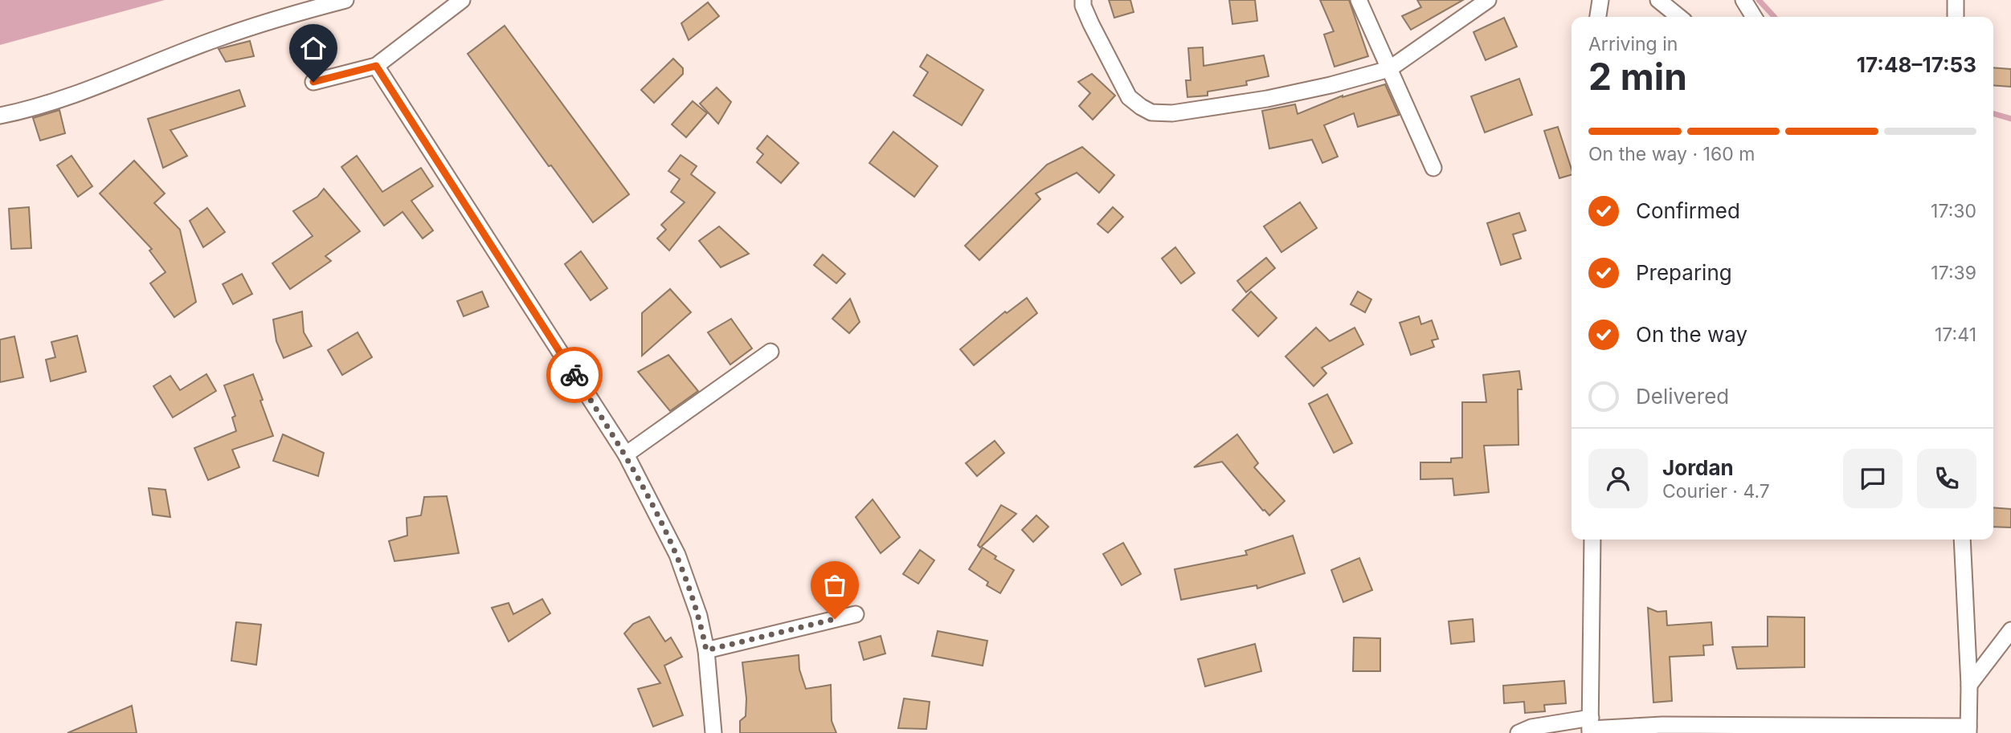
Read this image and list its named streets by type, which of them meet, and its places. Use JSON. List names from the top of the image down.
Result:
{
  "page": {
    "heading": ["2 min", "Arriving in", "17:48–17:53"],
    "panel": ["Jordan", "Courier · 4.7"],
    "bar": "On the way · 160 m",
    "list": [
      ["Confirmed", "17:30"],
      ["Preparing", "17:39"],
      ["On the way", "17:41"],
      "Delivered"
    ]
  }
}
